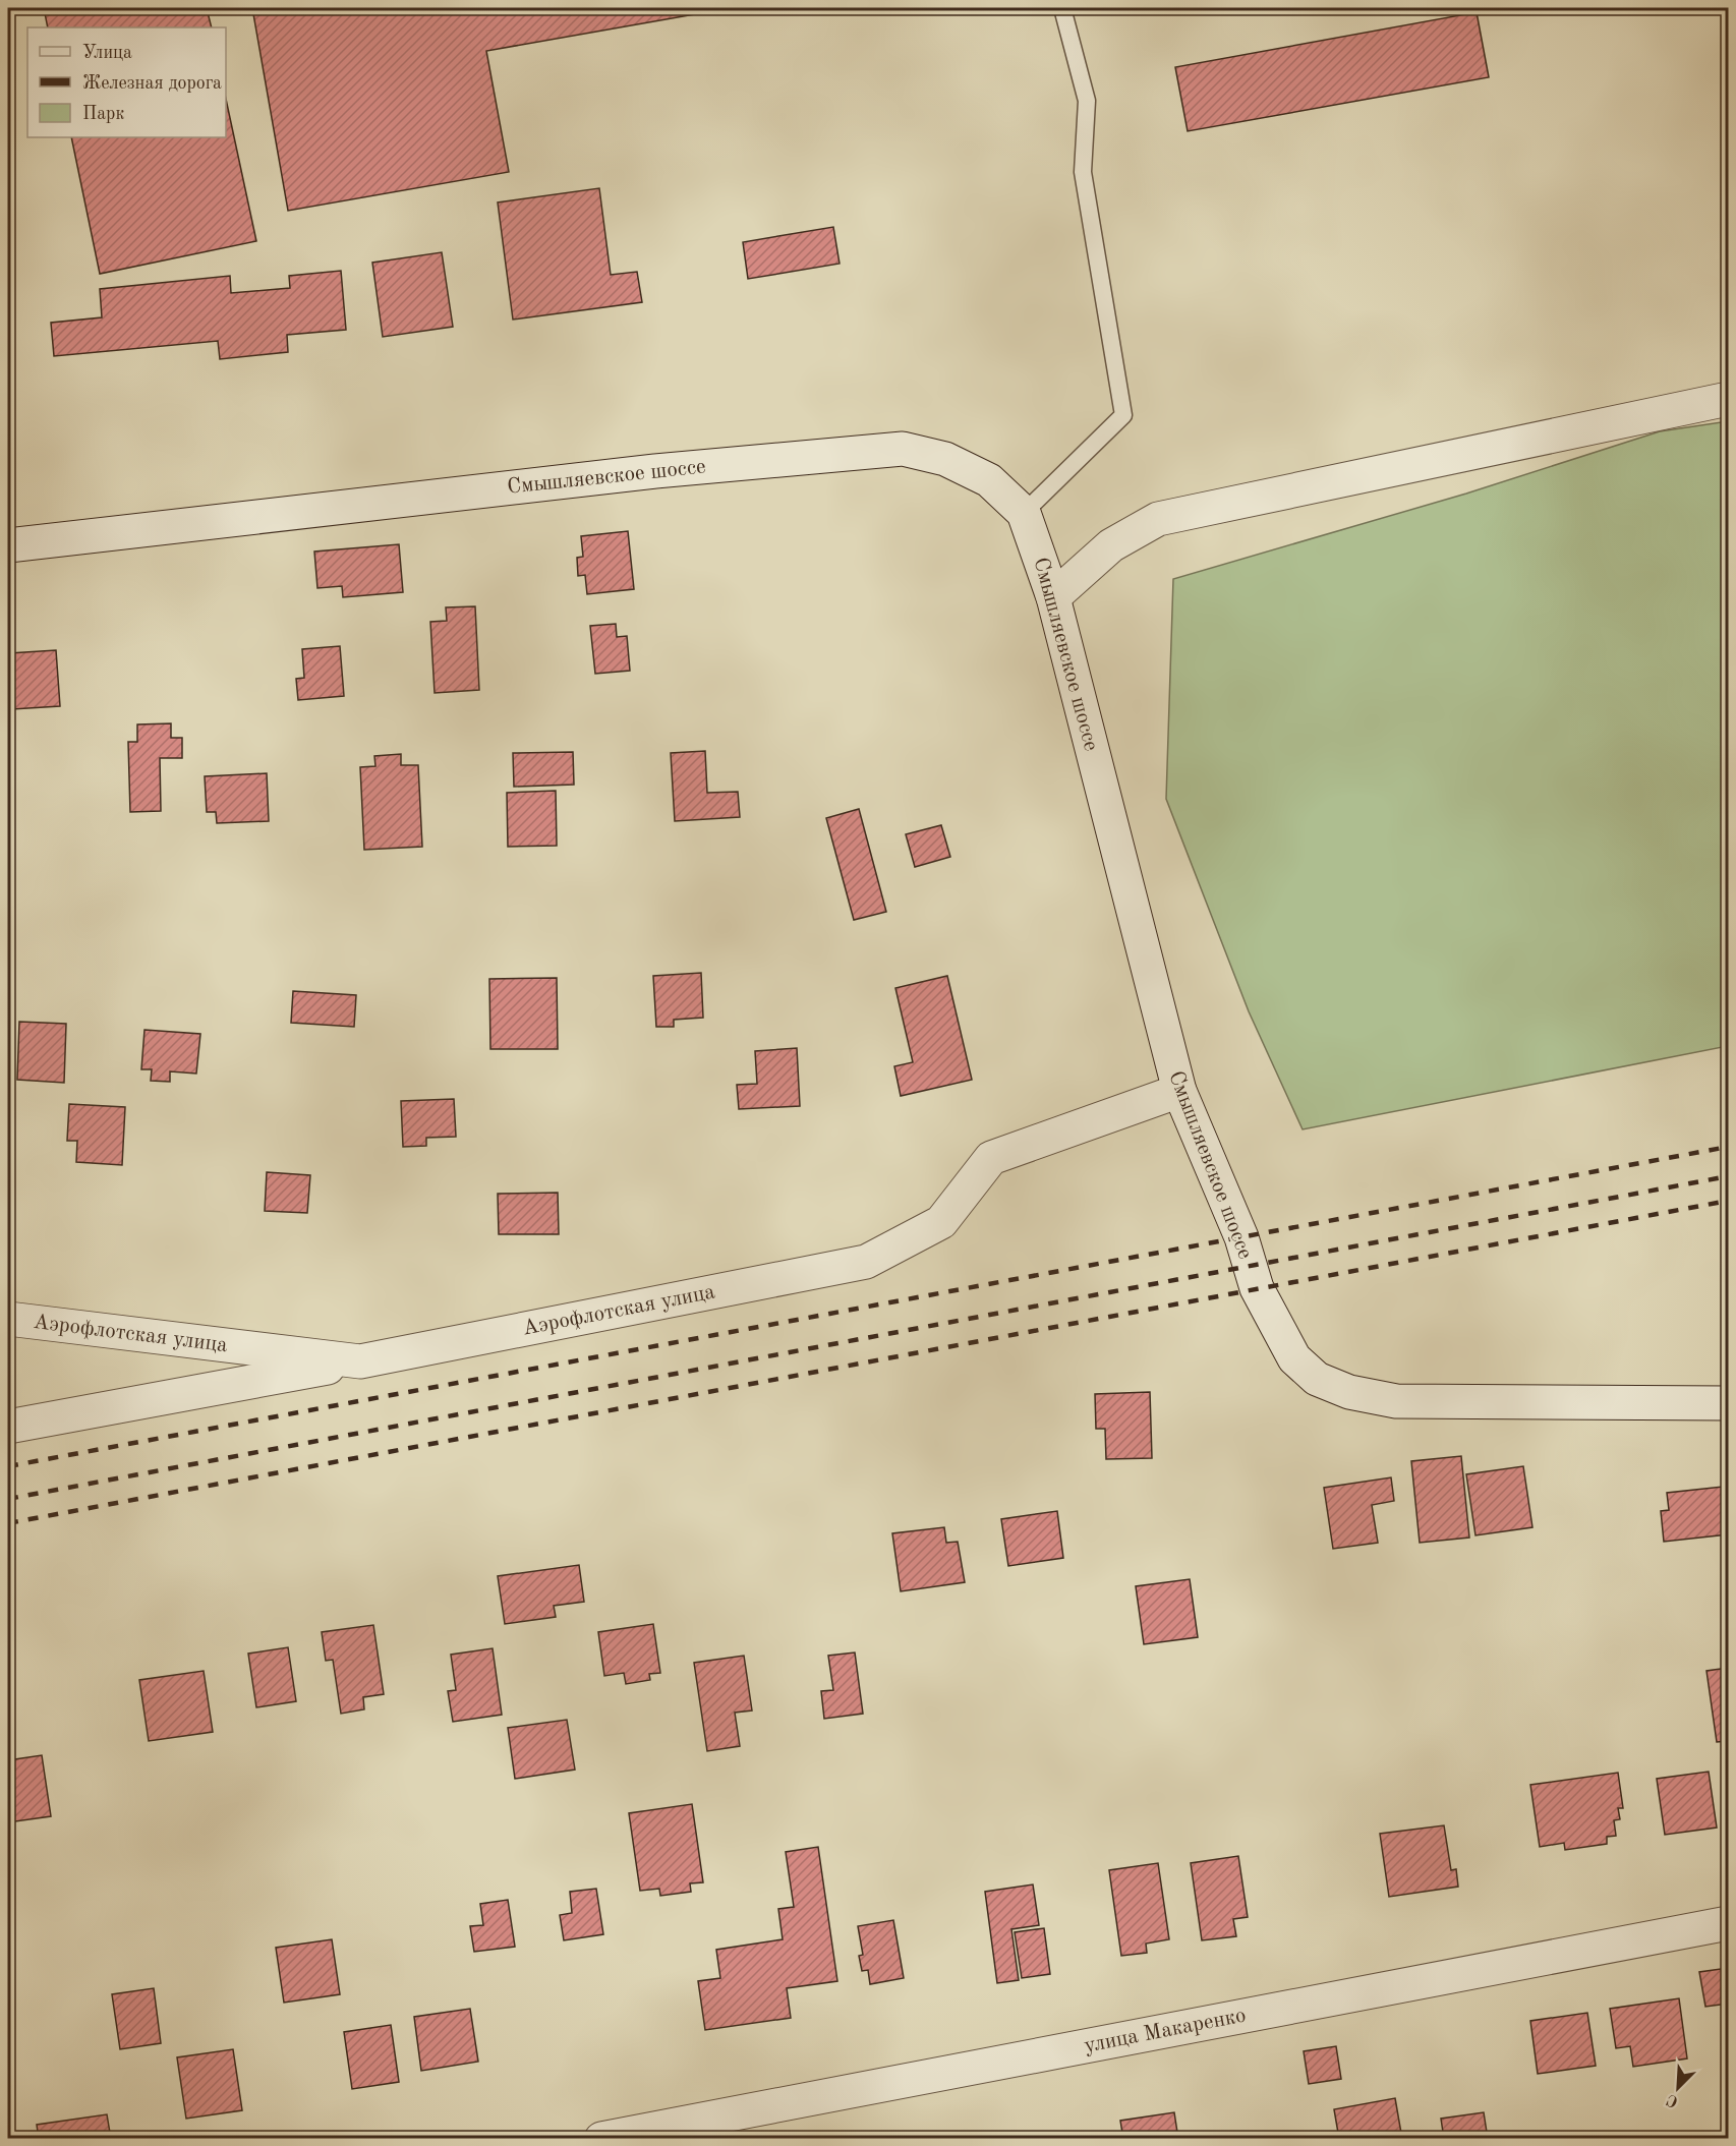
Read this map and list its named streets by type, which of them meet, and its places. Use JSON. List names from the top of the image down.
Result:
{
  "streets": {
    "street": ["Смышляевское шоссе", "Аэрофлотская улица", "улица Макаренко"]
  },
  "crossings": [
    ["Смышляевское шоссе", "Аэрофлотская улица"]
  ],
  "legend": ["Улица", "Железная дорога", "Парк"],
  "north": "bottom left"
}
